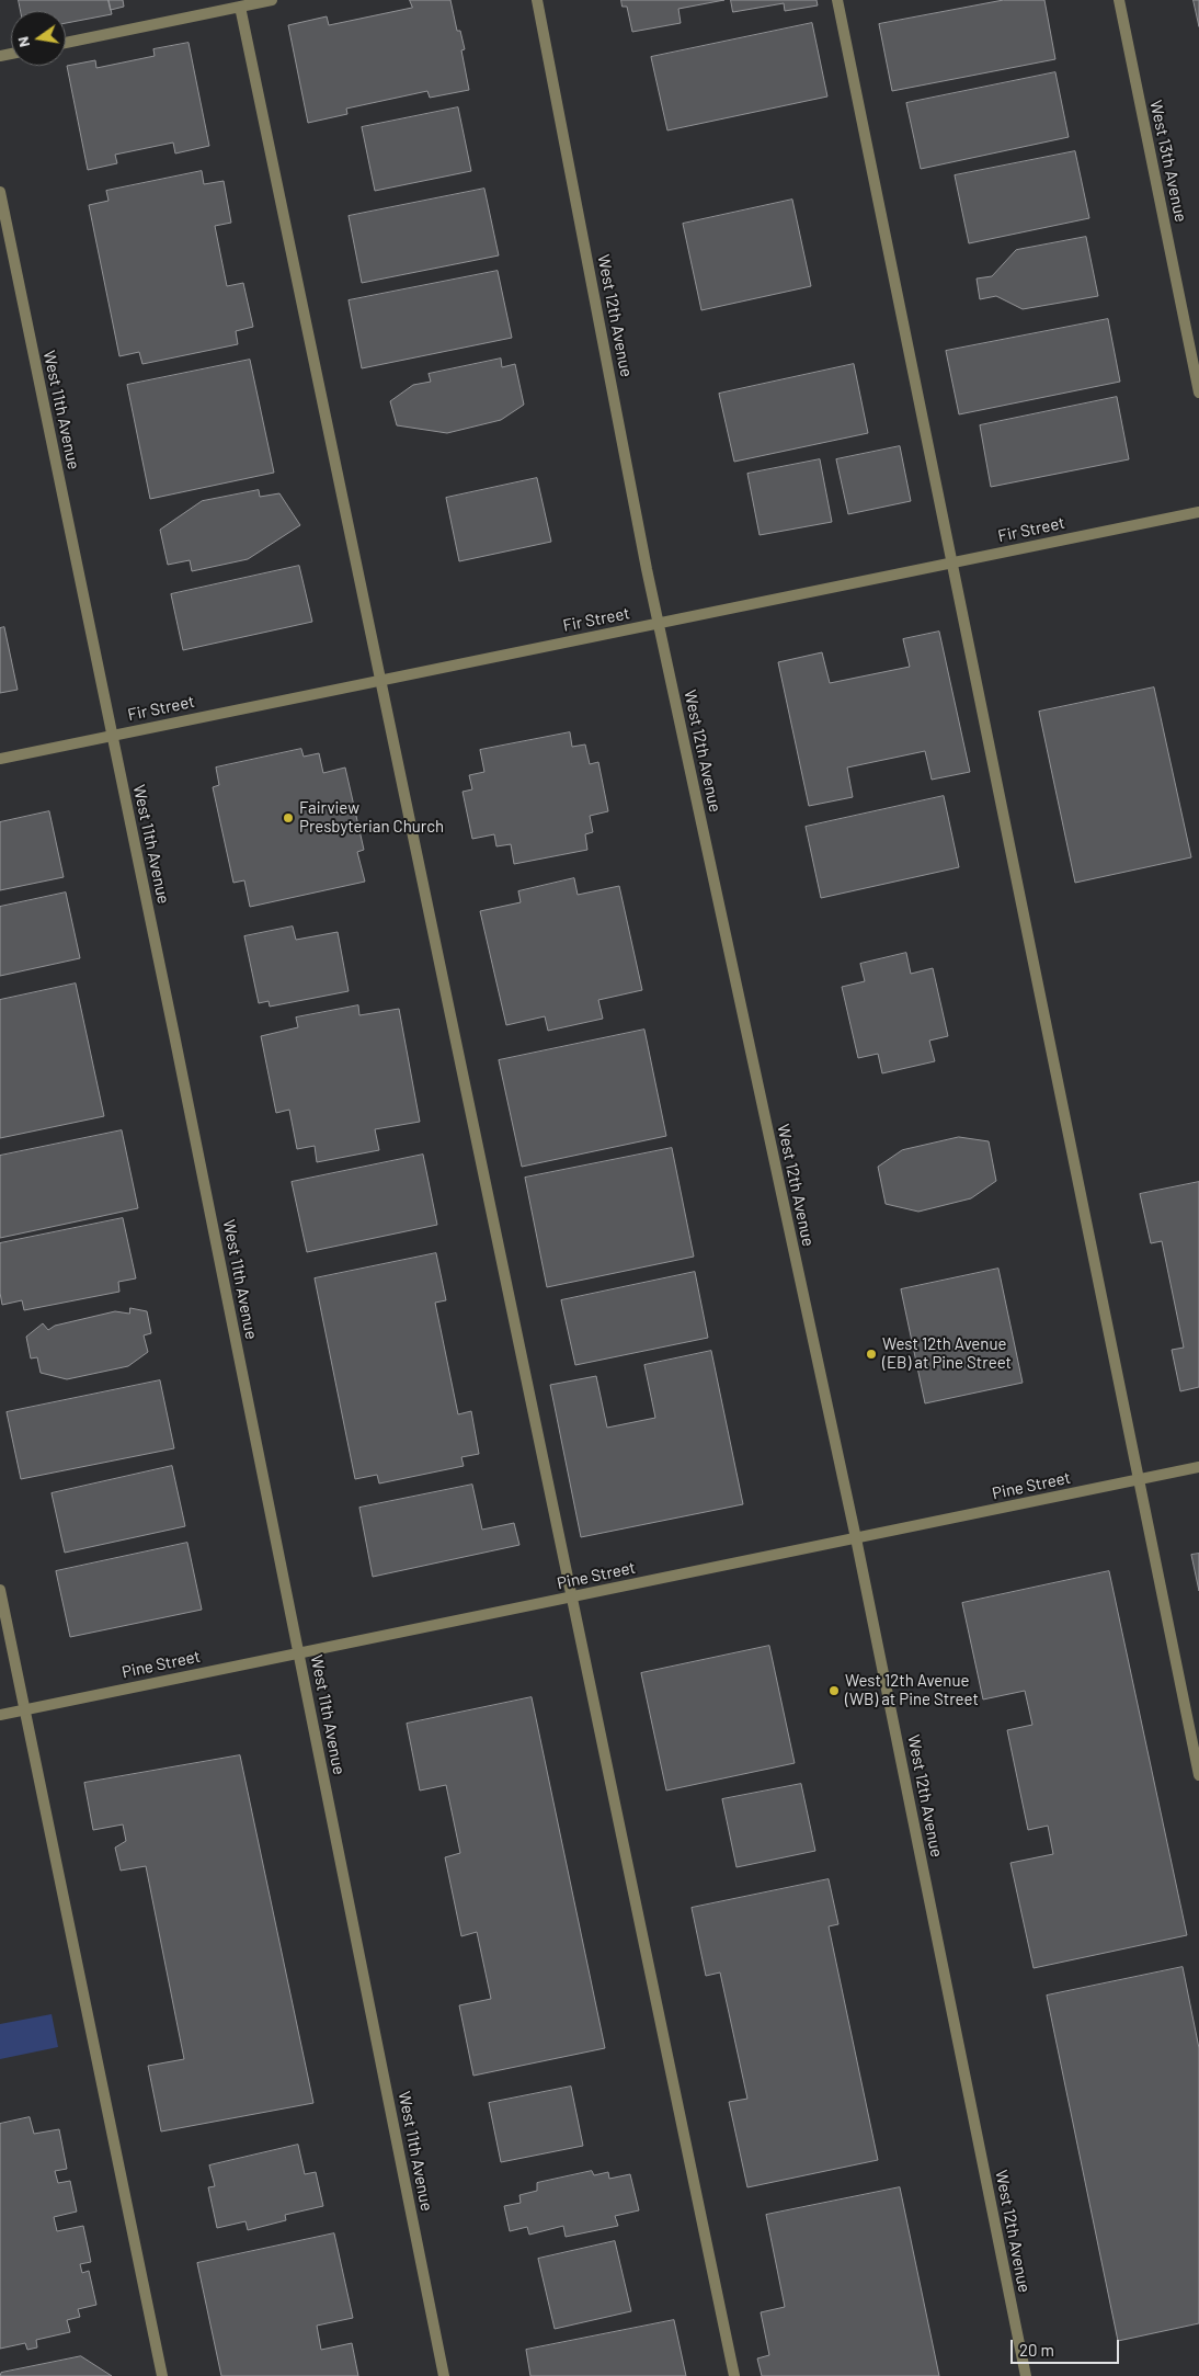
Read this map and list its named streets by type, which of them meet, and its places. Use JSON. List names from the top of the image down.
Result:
{
  "streets": {
    "street": [
      "West 13th Avenue",
      "West 12th Avenue",
      "West 11th Avenue",
      "Fir Street",
      "Pine Street"
    ]
  },
  "crossings": [
    ["West 12th Avenue", "Fir Street"],
    ["West 12th Avenue", "Pine Street"],
    ["West 11th Avenue", "Fir Street"],
    ["West 11th Avenue", "Pine Street"]
  ],
  "places": ["Fairview Presbyterian Church", "West 12th Avenue (EB) at Pine Street", "West 12th Avenue (WB) at Pine Street"],
  "scale_bar": "20 m",
  "north": "left"
}
